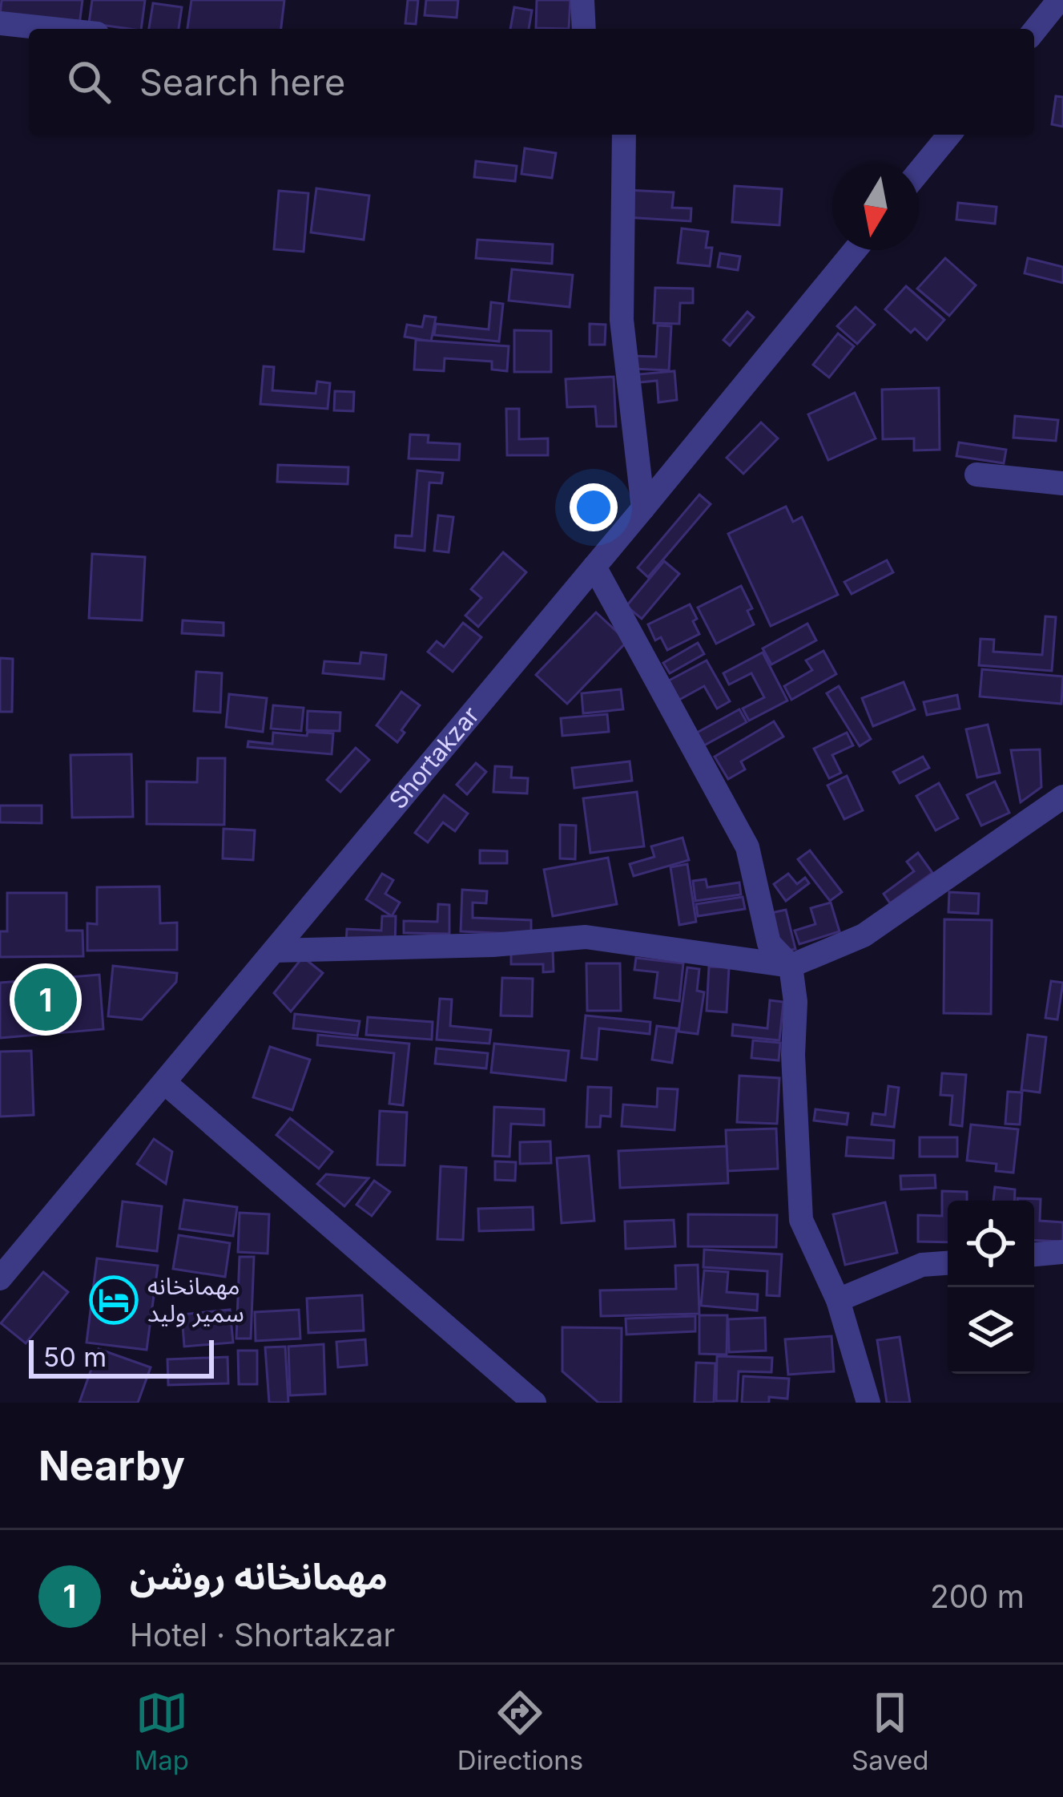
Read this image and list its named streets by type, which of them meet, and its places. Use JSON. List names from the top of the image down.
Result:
{
  "streets": {
    "street": ["Shortakzar"]
  },
  "places": {
    "hotel": ["مهمانخانه سمیر ولید"]
  },
  "scale_bar": "50 m",
  "north": "bottom",
  "page": {
    "search": "Search here",
    "pins": "1",
    "scale": "50 m",
    "heading": "Nearby",
    "list": [
      {
        "mark": "1",
        "name": "مهمانخانه روشن",
        "note": "Hotel · Shortakzar",
        "value": "200 m"
      }
    ],
    "nav": ["Map", "Directions", "Saved"]
  }
}
